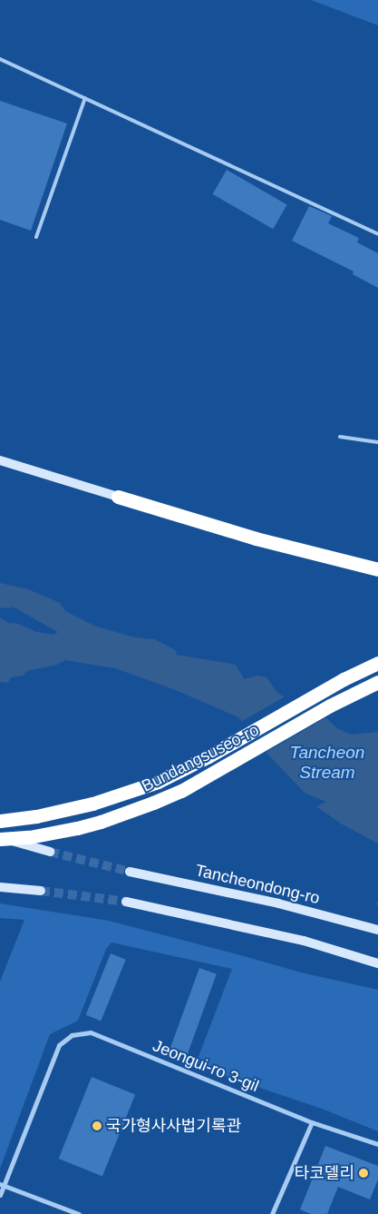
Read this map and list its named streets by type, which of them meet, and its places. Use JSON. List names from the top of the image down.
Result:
{
  "streets": {
    "highway": ["Bundangsuseo-ro"],
    "street": ["Tancheondong-ro", "Jeongui-ro 3-gil"]
  },
  "water": ["Tancheon Stream"],
  "places": ["국가형사사법기록관", "타코델리"]
}
